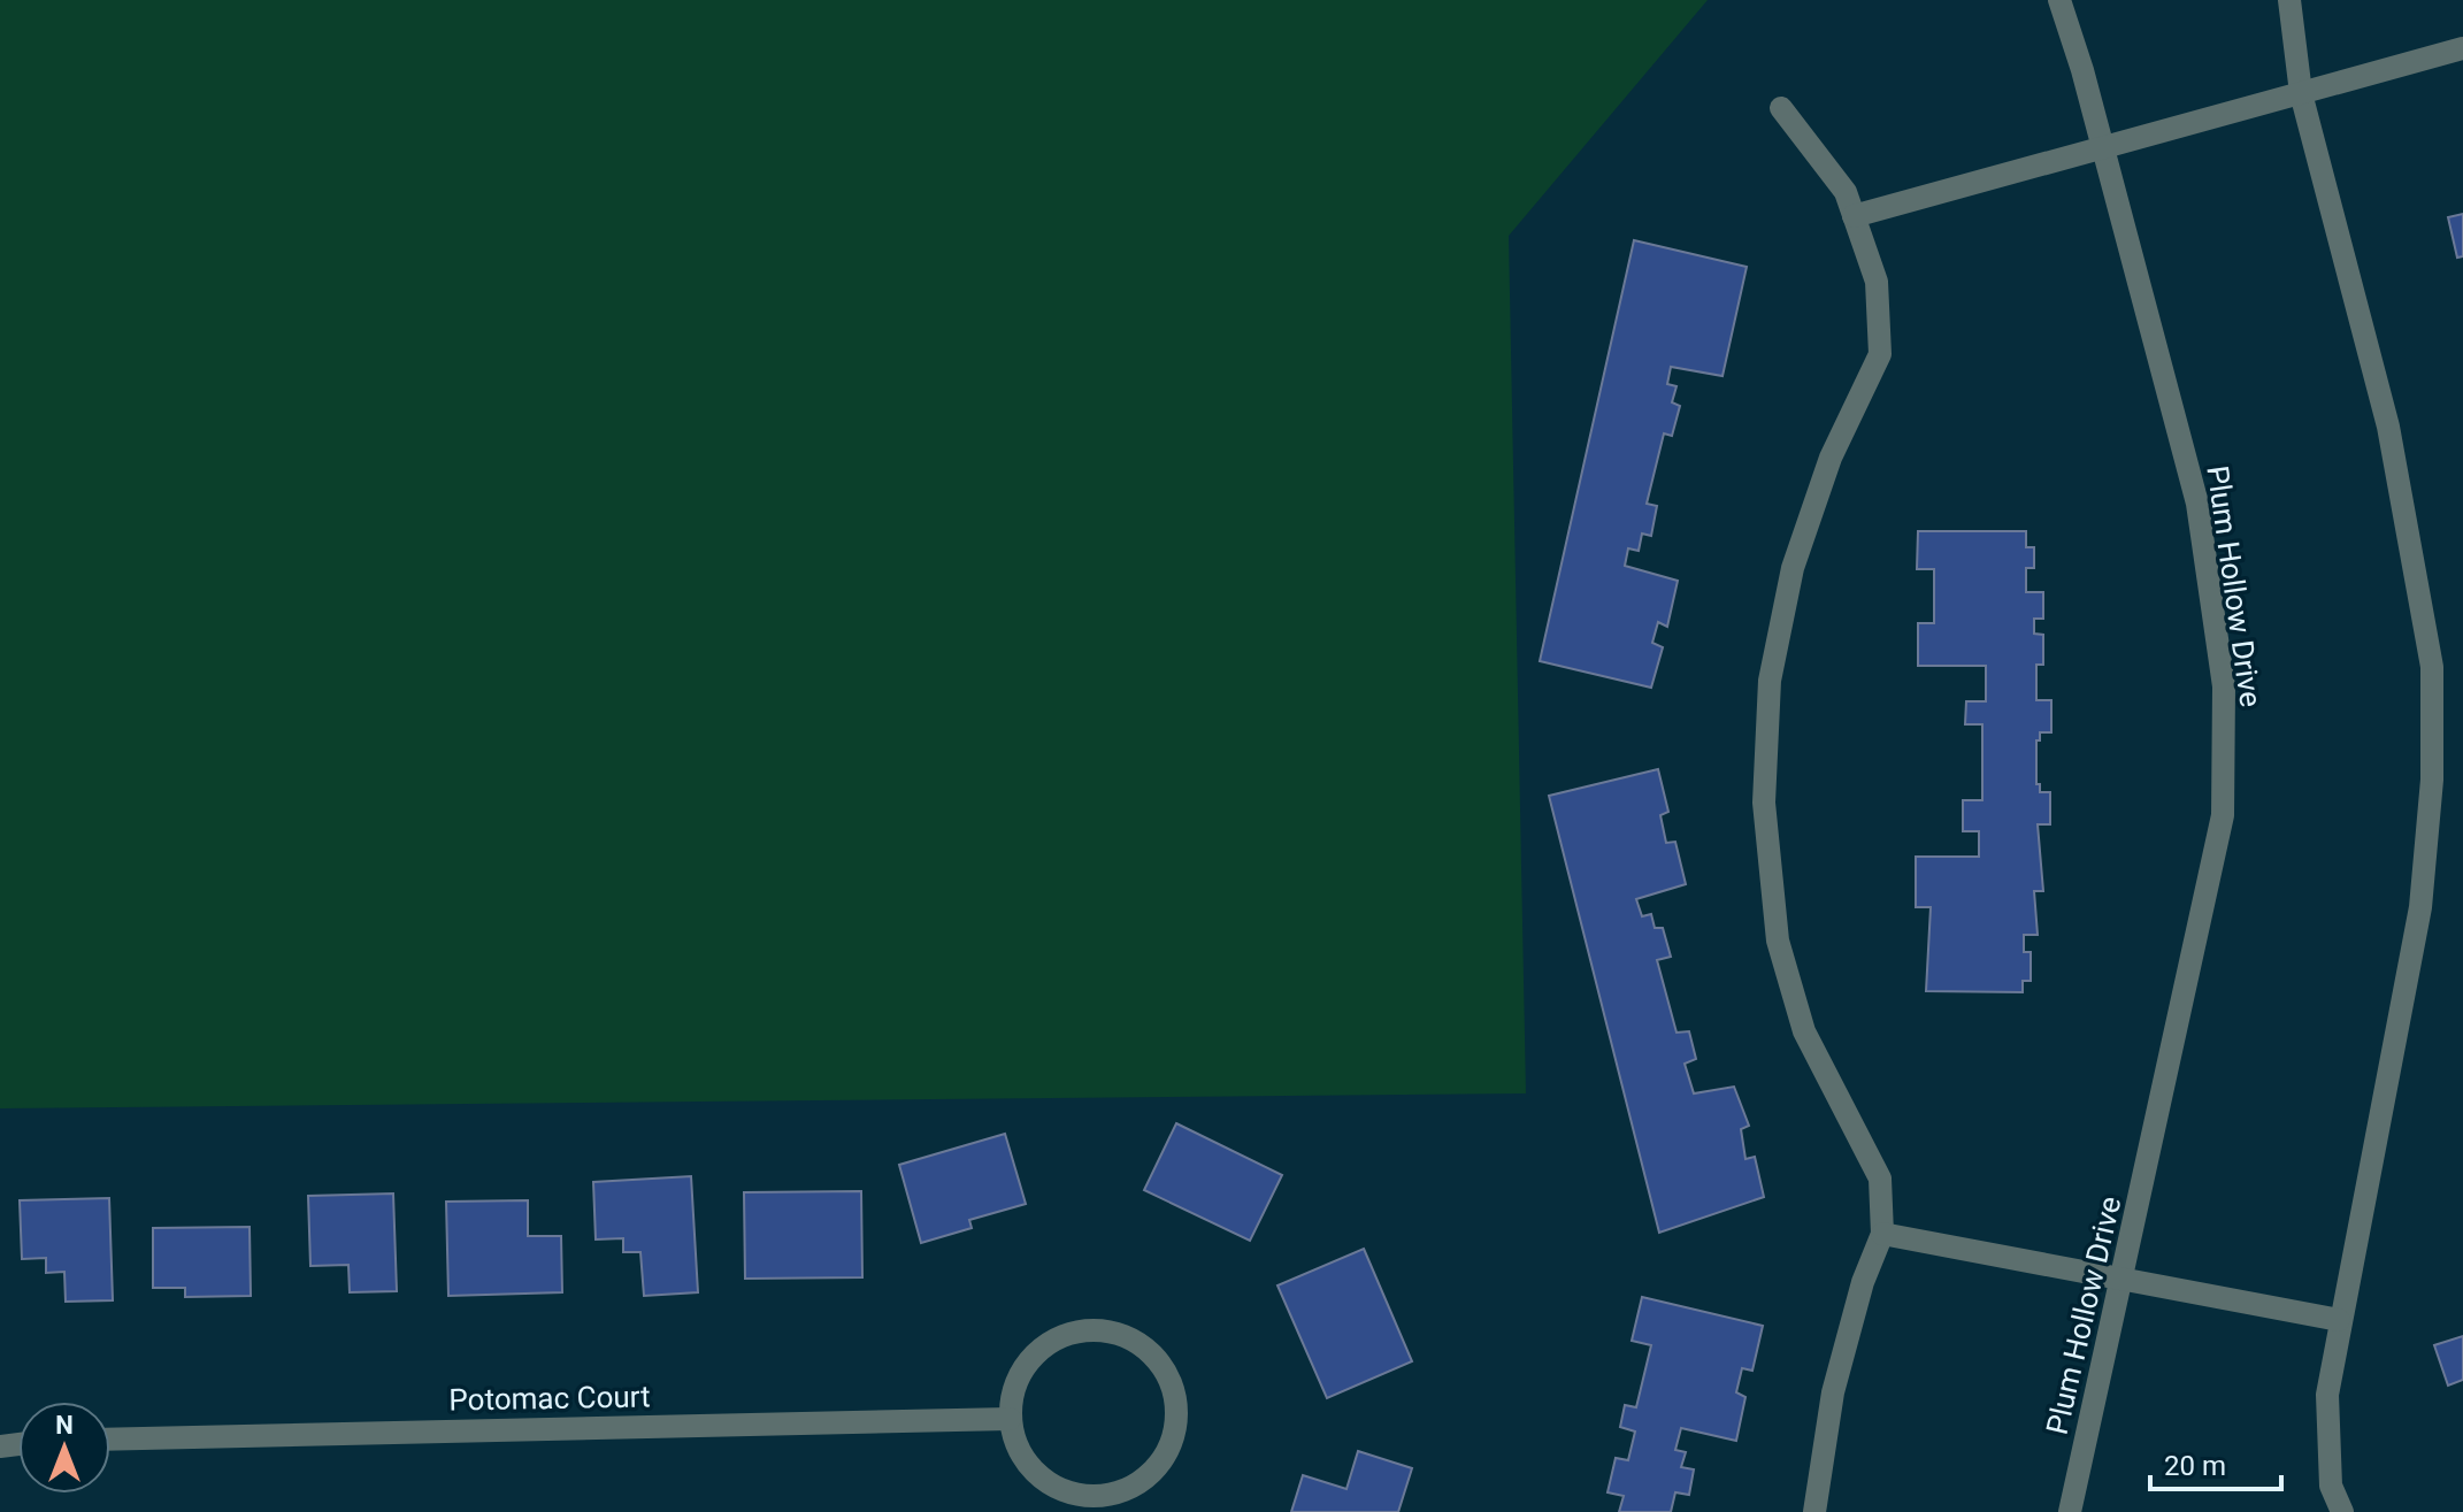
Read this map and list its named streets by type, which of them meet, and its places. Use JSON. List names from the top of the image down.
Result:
{
  "streets": {
    "street": ["Plum Hollow Drive", "Potomac Court"]
  },
  "scale_bar": "20 m",
  "north": "top"
}
